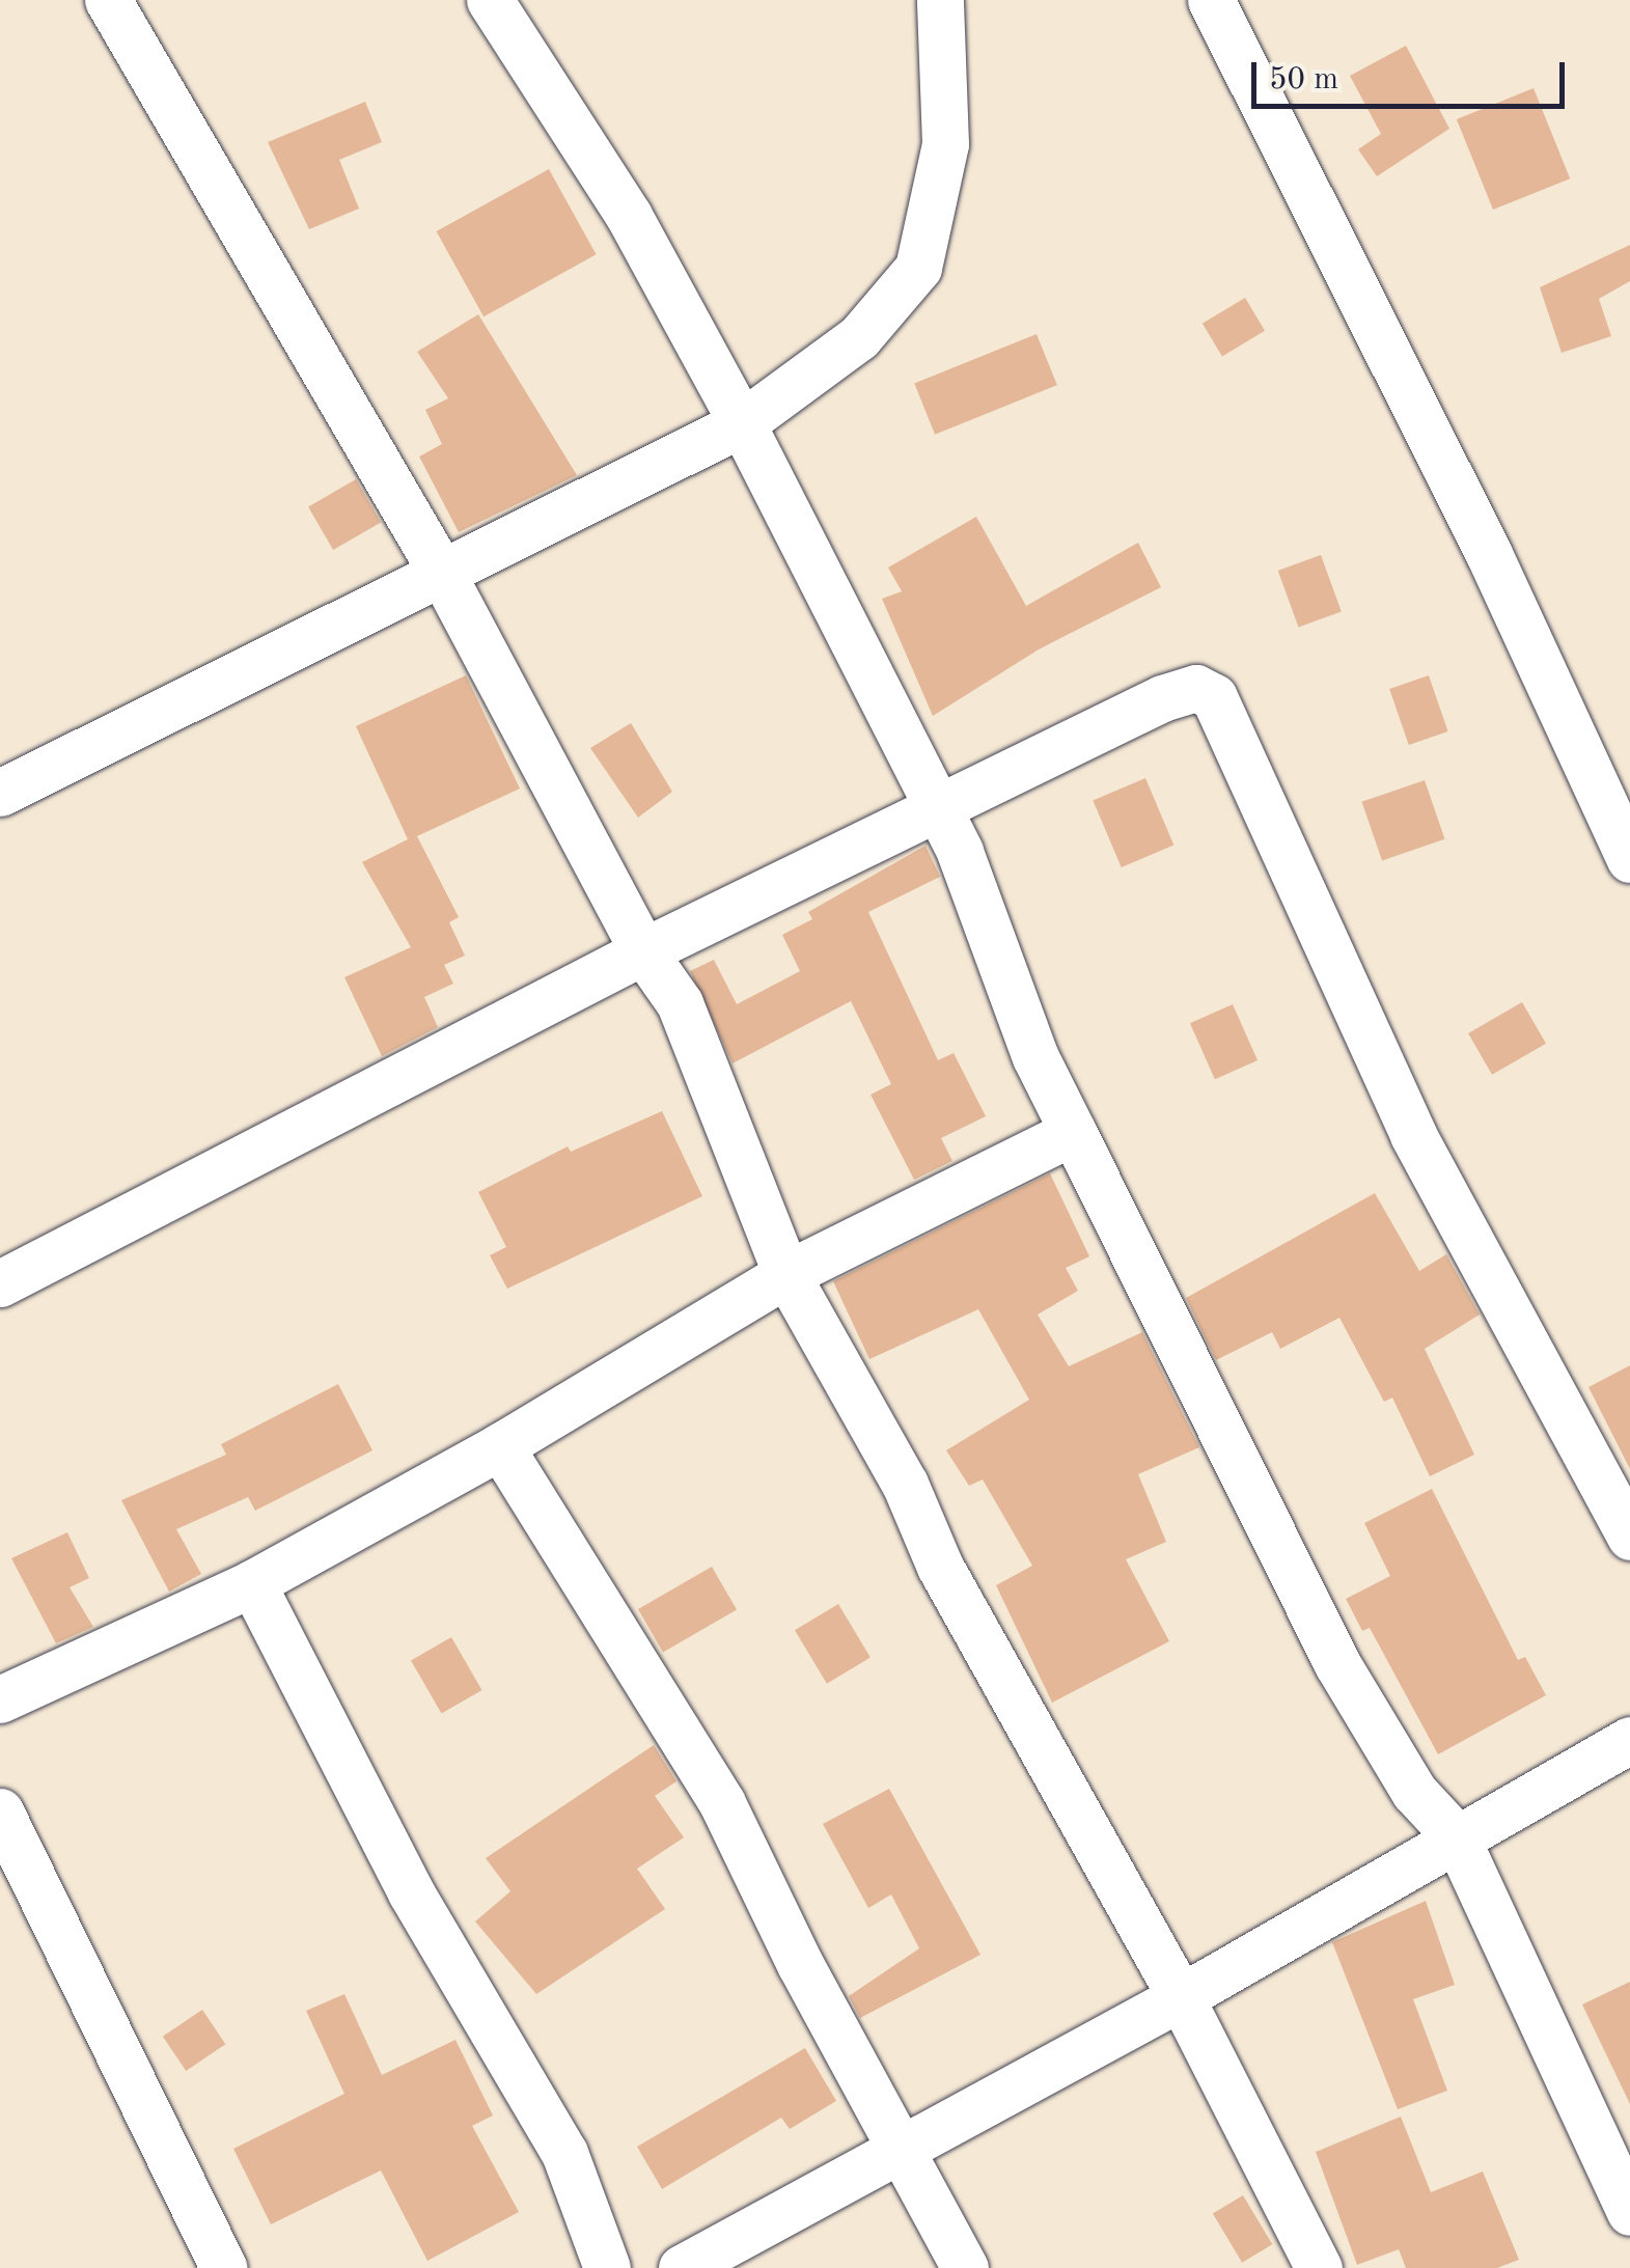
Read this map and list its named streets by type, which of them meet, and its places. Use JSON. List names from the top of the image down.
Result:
{
  "scale_bar": "50 m"
}
